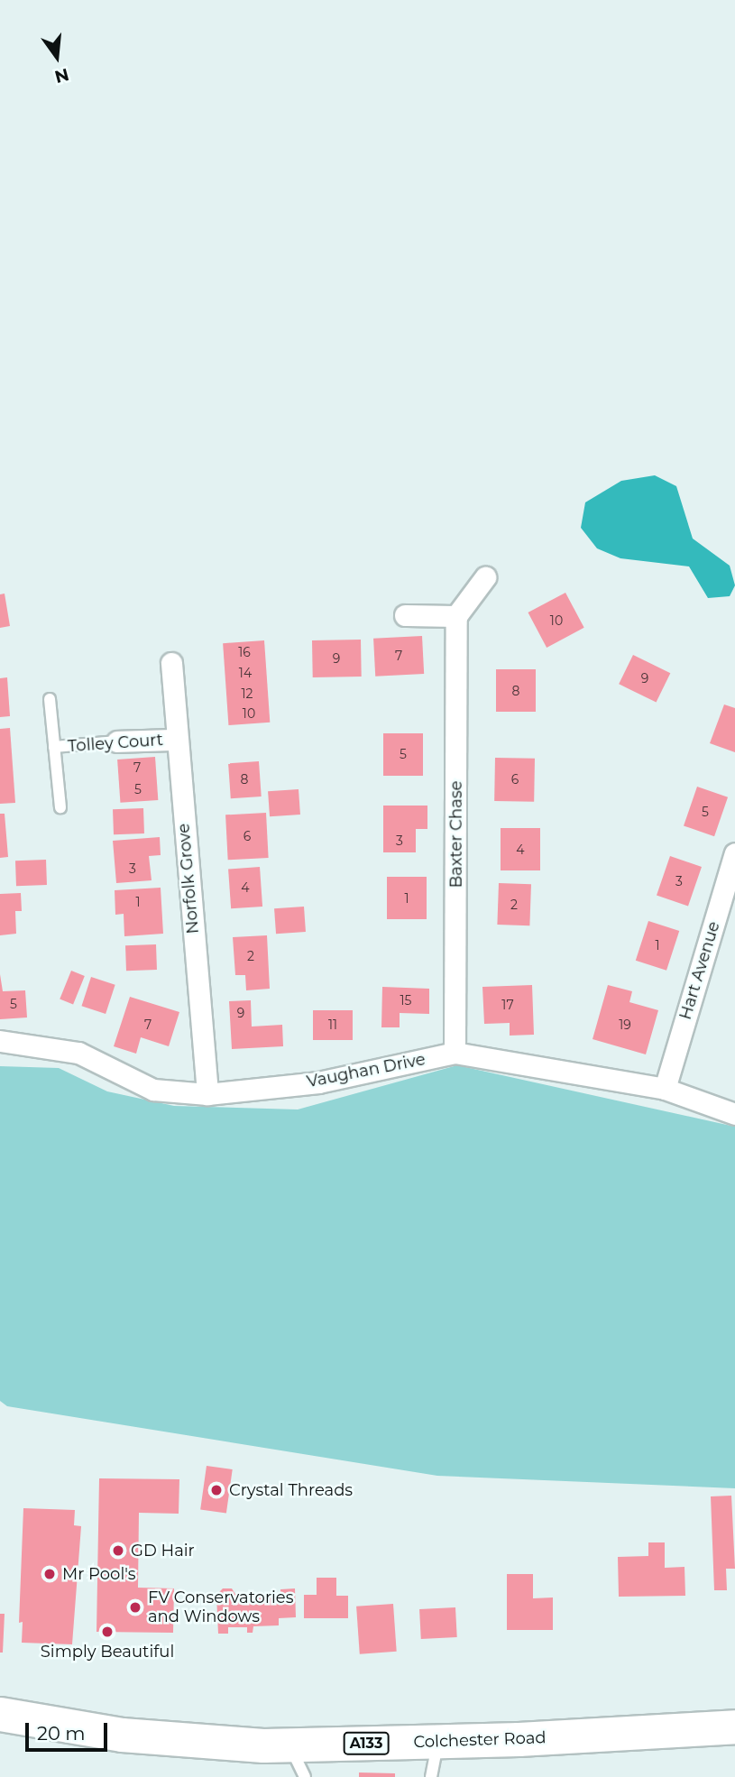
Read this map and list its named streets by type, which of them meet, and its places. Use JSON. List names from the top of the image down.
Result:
{
  "streets": {
    "main road": ["Colchester Road", "A133"],
    "street": [
      "Tolley Court",
      "Baxter Chase",
      "Norfolk Grove",
      "Hart Avenue",
      "Vaughan Drive"
    ]
  },
  "crossings": [
    ["Tolley Court", "Norfolk Grove"],
    ["Baxter Chase", "Vaughan Drive"],
    ["Norfolk Grove", "Vaughan Drive"],
    ["Hart Avenue", "Vaughan Drive"]
  ],
  "places": [
    "Crystal Threads",
    "GD Hair",
    "Mr Pool's",
    "FV Conservatories and Windows",
    "Simply Beautiful"
  ],
  "house_numbers": [
    "10",
    "16",
    "7",
    "9",
    "14",
    "9",
    "8",
    "12",
    "10",
    "5",
    "7",
    "8",
    "6",
    "5",
    "5",
    "6",
    "3",
    "4",
    "3",
    "3",
    "4",
    "1",
    "1",
    "2",
    "1",
    "2",
    "15",
    "5",
    "17",
    "9",
    "7",
    "11",
    "19"
  ],
  "scale_bar": "20 m",
  "north": "bottom"
}
